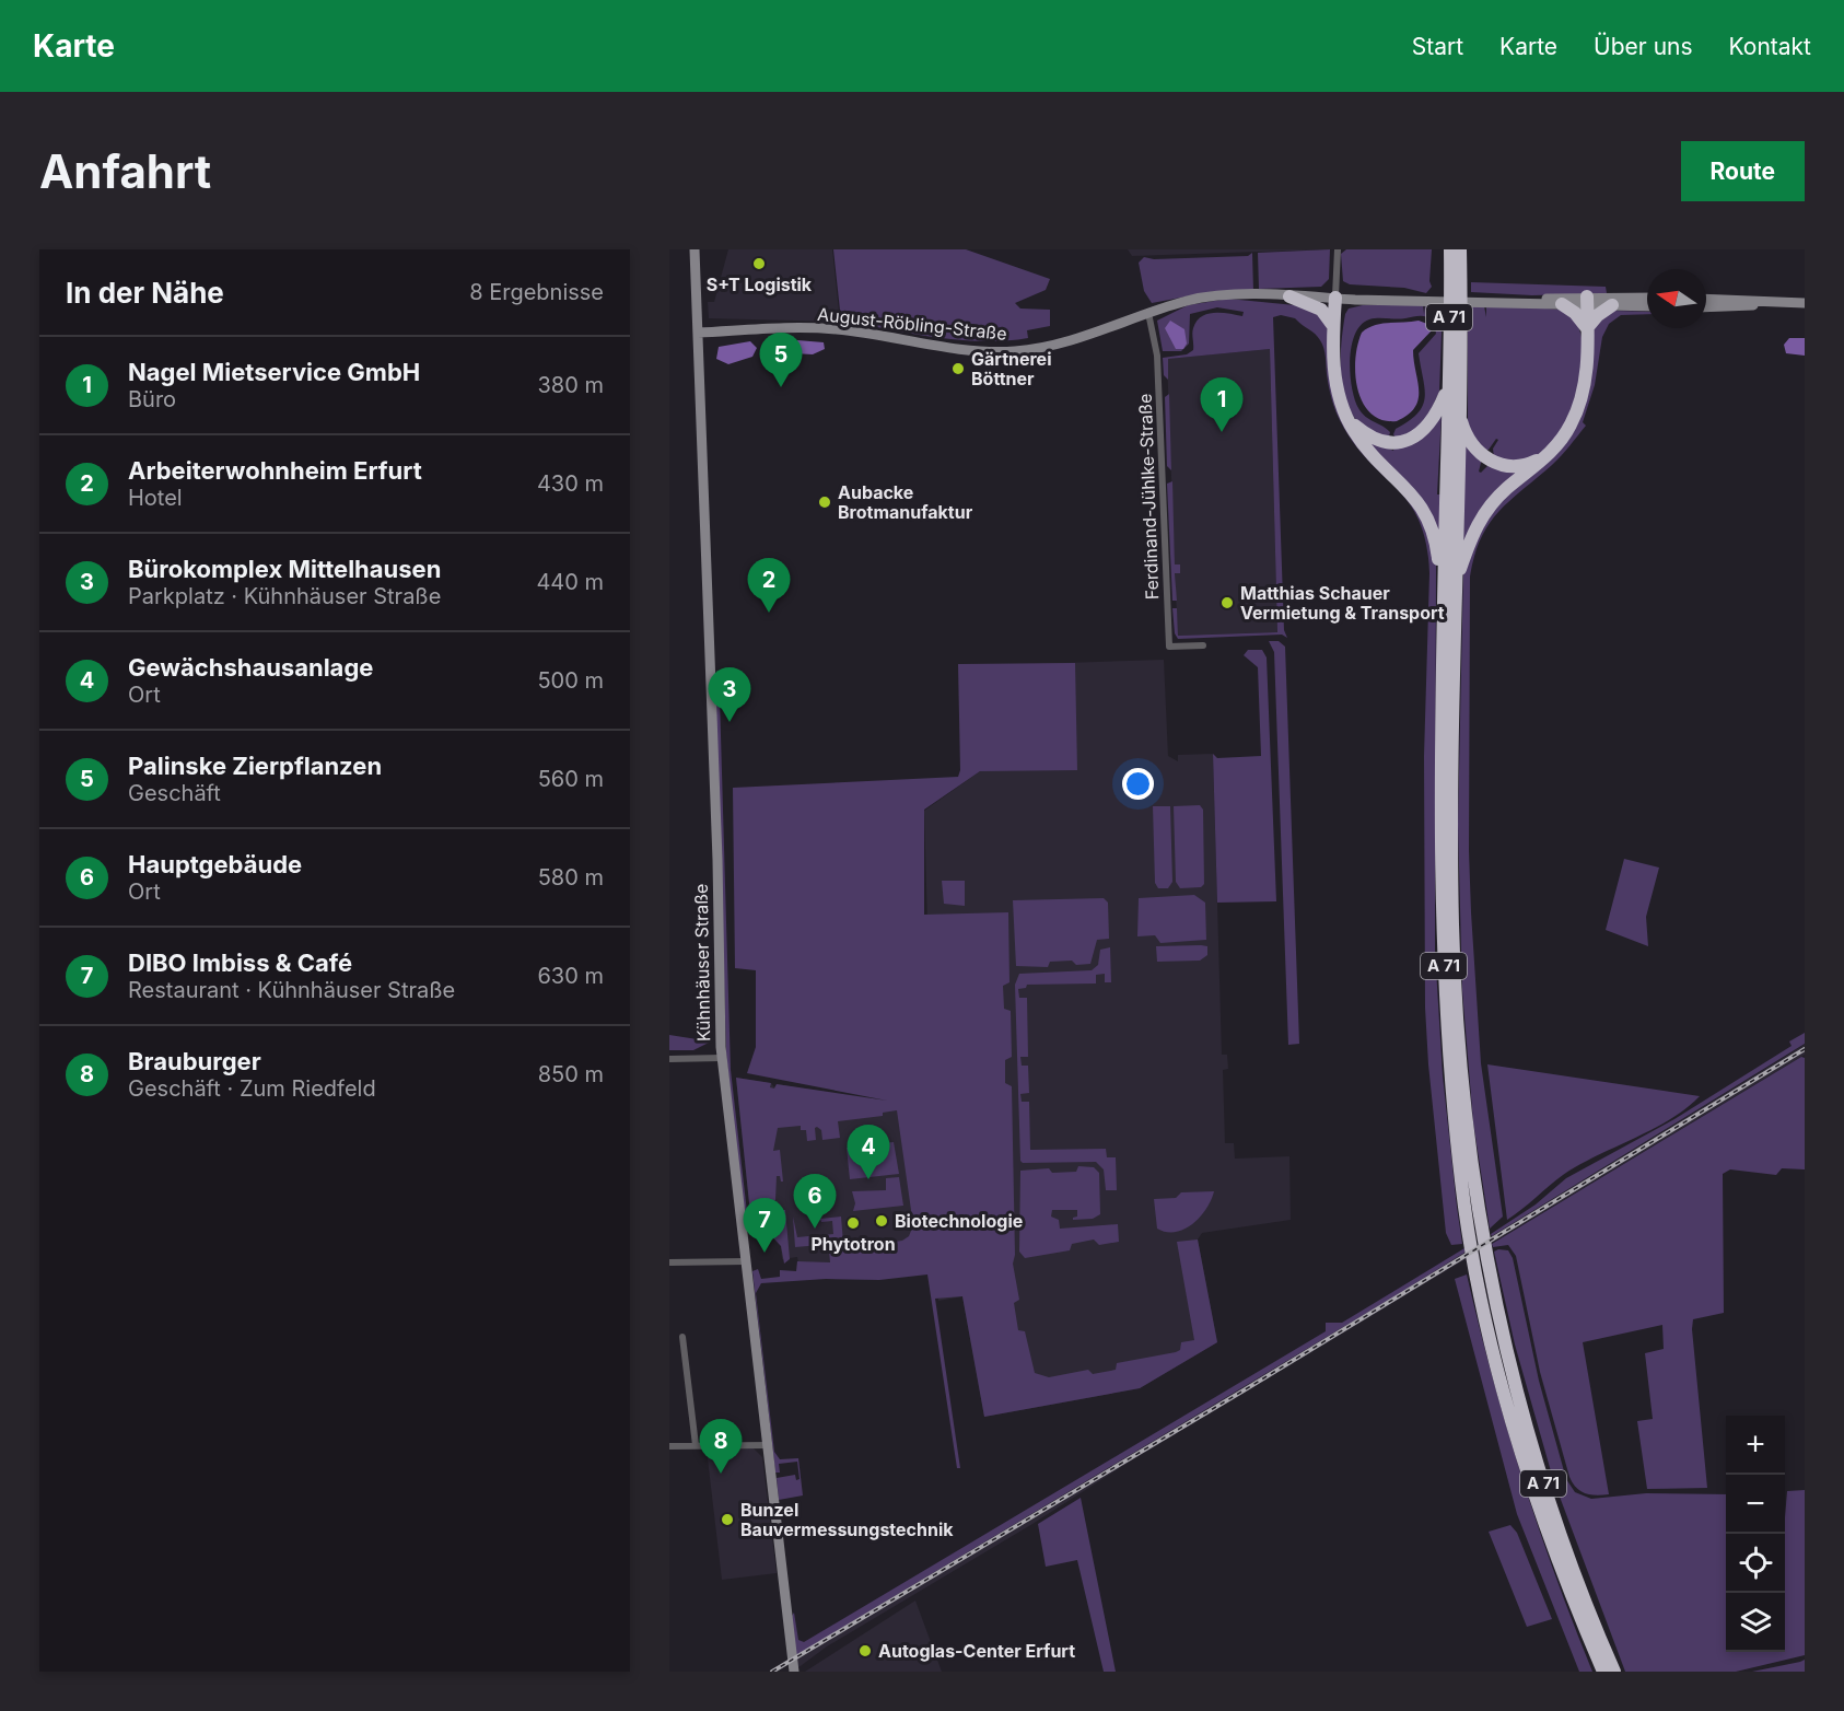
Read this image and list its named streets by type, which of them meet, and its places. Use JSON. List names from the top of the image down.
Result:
{
  "streets": {
    "highway": ["A 71"],
    "street": ["August-Röbling-Straße", "Ferdinand-Jühlke-Straße", "Kühnhäuser Straße"]
  },
  "crossings": [
    ["August-Röbling-Straße", "Ferdinand-Jühlke-Straße"],
    ["August-Röbling-Straße", "Kühnhäuser Straße"]
  ],
  "places": [
    "S+T Logistik",
    "Gärtnerei Böttner",
    "Aubacke Brotmanufaktur",
    "Matthias Schauer Vermietung & Transport",
    "Biotechnologie",
    "Phytotron",
    "Bunzel Bauvermessungstechnik",
    "Autoglas-Center Erfurt"
  ],
  "north": "left",
  "page": {
    "header": "Karte",
    "nav": [
      "Start",
      "Karte",
      "Über uns",
      "Kontakt"
    ],
    "buttons": "Route",
    "title": "Anfahrt",
    "heading": ["In der Nähe", "8 Ergebnisse"],
    "pins": [
      "5",
      "1",
      "2",
      "3",
      "4",
      "6",
      "7",
      "8"
    ],
    "list": [
      {
        "mark": "1",
        "name": "Nagel Mietservice GmbH",
        "note": "Büro",
        "value": "380 m"
      },
      {
        "mark": "2",
        "name": "Arbeiterwohnheim Erfurt",
        "note": "Hotel",
        "value": "430 m"
      },
      {
        "mark": "3",
        "name": "Bürokomplex Mittelhausen",
        "note": "Parkplatz · Kühnhäuser Straße",
        "value": "440 m"
      },
      {
        "mark": "4",
        "name": "Gewächshausanlage",
        "note": "Ort",
        "value": "500 m"
      },
      {
        "mark": "5",
        "name": "Palinske Zierpflanzen",
        "note": "Geschäft",
        "value": "560 m"
      },
      {
        "mark": "6",
        "name": "Hauptgebäude",
        "note": "Ort",
        "value": "580 m"
      },
      {
        "mark": "7",
        "name": "DIBO Imbiss & Café",
        "note": "Restaurant · Kühnhäuser Straße",
        "value": "630 m"
      },
      {
        "mark": "8",
        "name": "Brauburger",
        "note": "Geschäft · Zum Riedfeld",
        "value": "850 m"
      }
    ],
    "map_buttons": ["+", "−"]
  }
}
